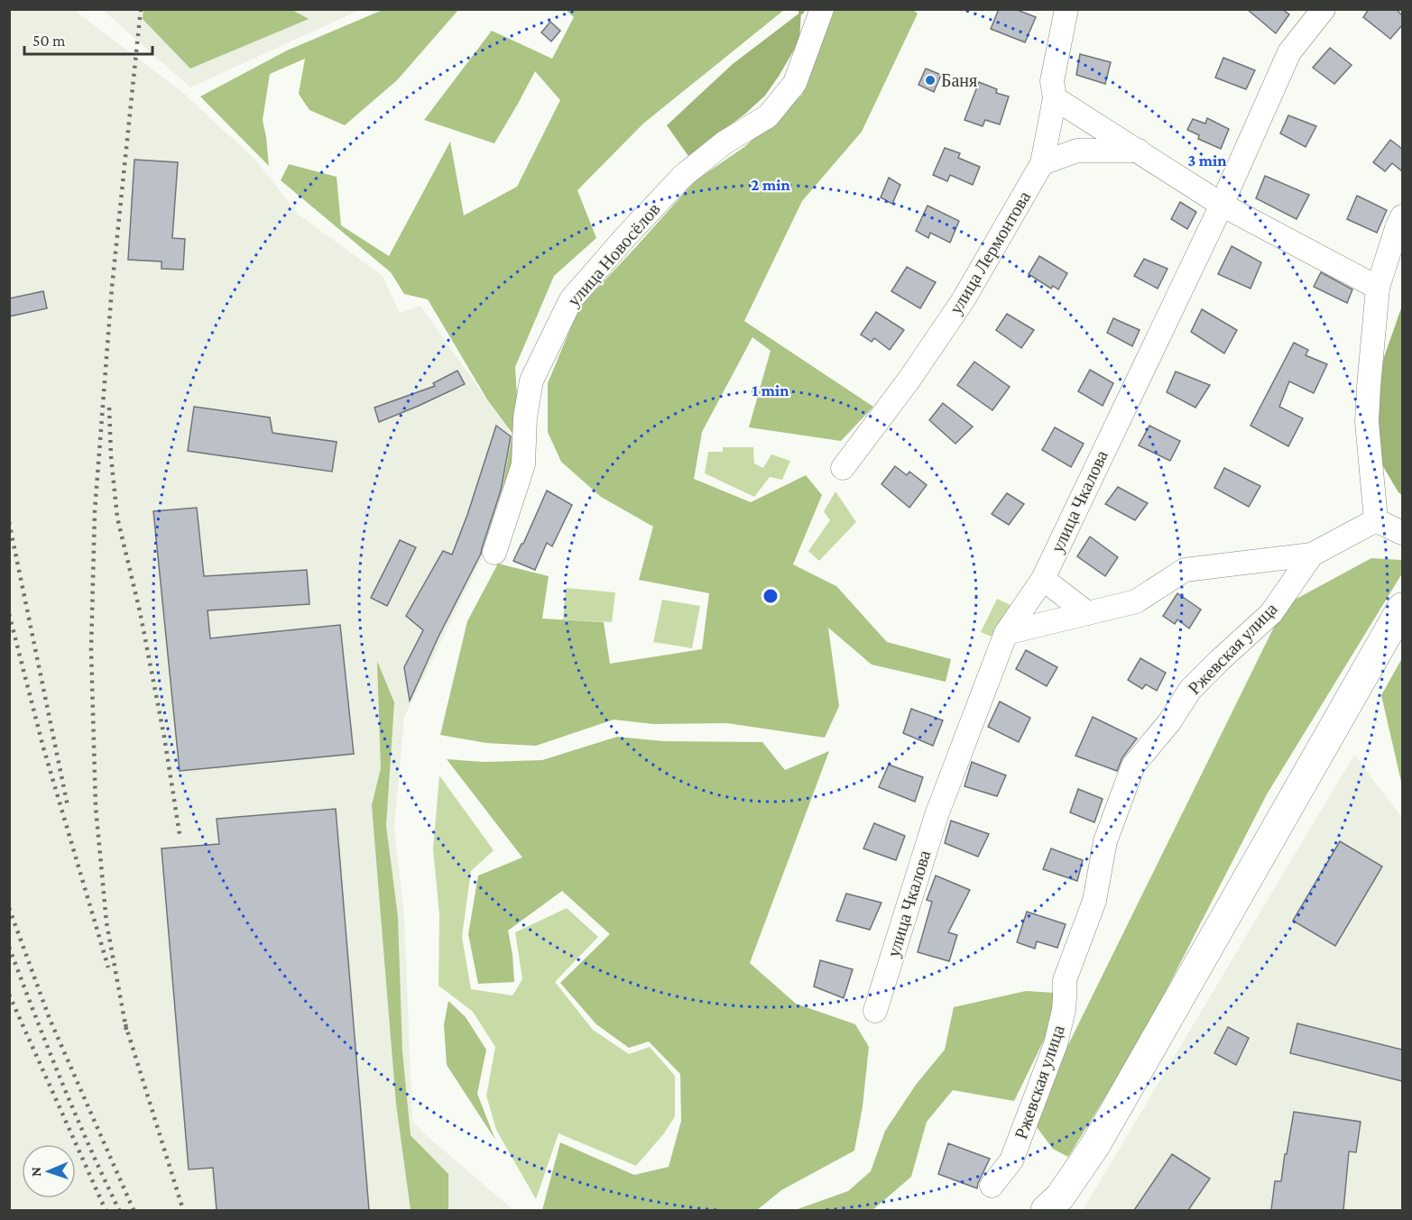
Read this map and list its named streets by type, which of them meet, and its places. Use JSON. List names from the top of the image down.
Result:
{
  "streets": {
    "street": [
      "улица Лермонтова",
      "улица Новосёлов",
      "улица Чкалова",
      "Ржевская улица"
    ]
  },
  "places": ["Баня"],
  "scale_bar": "50 m",
  "north": "left",
  "rings": ["3 min", "2 min", "1 min"]
}
